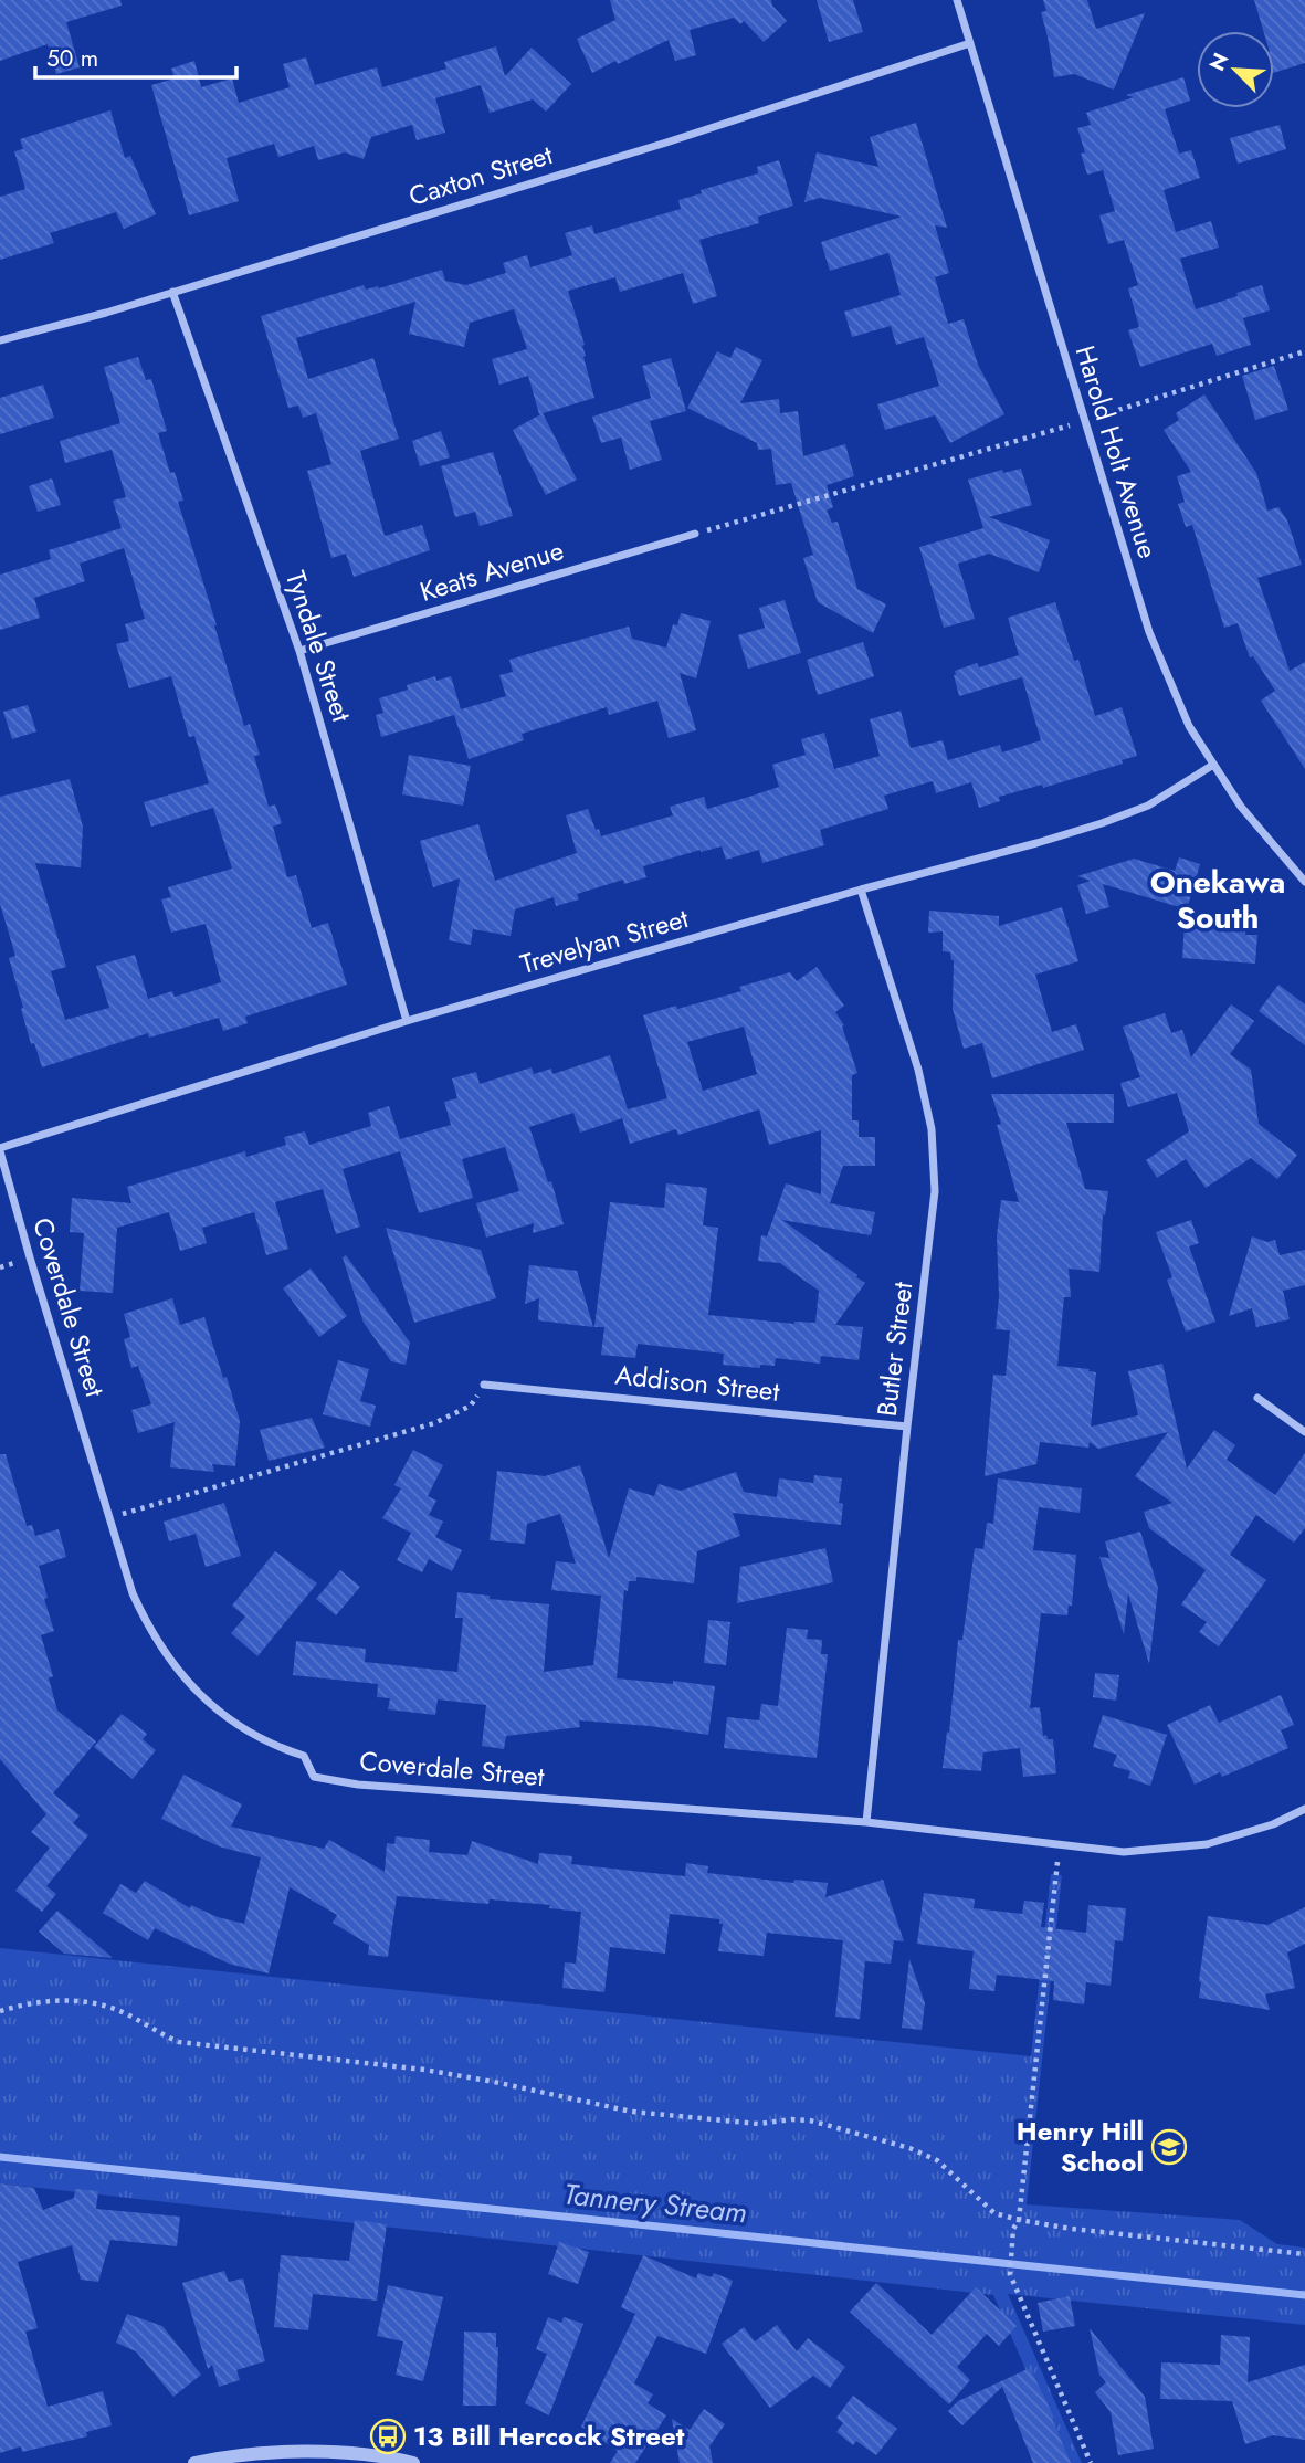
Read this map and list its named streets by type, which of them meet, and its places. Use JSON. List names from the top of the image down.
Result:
{
  "streets": {
    "street": [
      "Caxton Street",
      "Harold Holt Avenue",
      "Keats Avenue",
      "Tyndale Street",
      "Trevelyan Street",
      "Coverdale Street",
      "Butler Street",
      "Addison Street"
    ]
  },
  "crossings": [
    ["Caxton Street", "Harold Holt Avenue"],
    ["Caxton Street", "Tyndale Street"],
    ["Harold Holt Avenue", "Trevelyan Street"],
    ["Keats Avenue", "Tyndale Street"],
    ["Tyndale Street", "Trevelyan Street"],
    ["Trevelyan Street", "Coverdale Street"],
    ["Trevelyan Street", "Butler Street"],
    ["Coverdale Street", "Butler Street"],
    ["Butler Street", "Addison Street"]
  ],
  "districts": ["Onekawa South"],
  "water": ["Tannery Stream"],
  "places": {
    "school or university": ["Henry Hill School"],
    "bus stop": ["13 Bill Hercock Street"]
  },
  "scale_bar": "50 m",
  "north": "top left"
}
